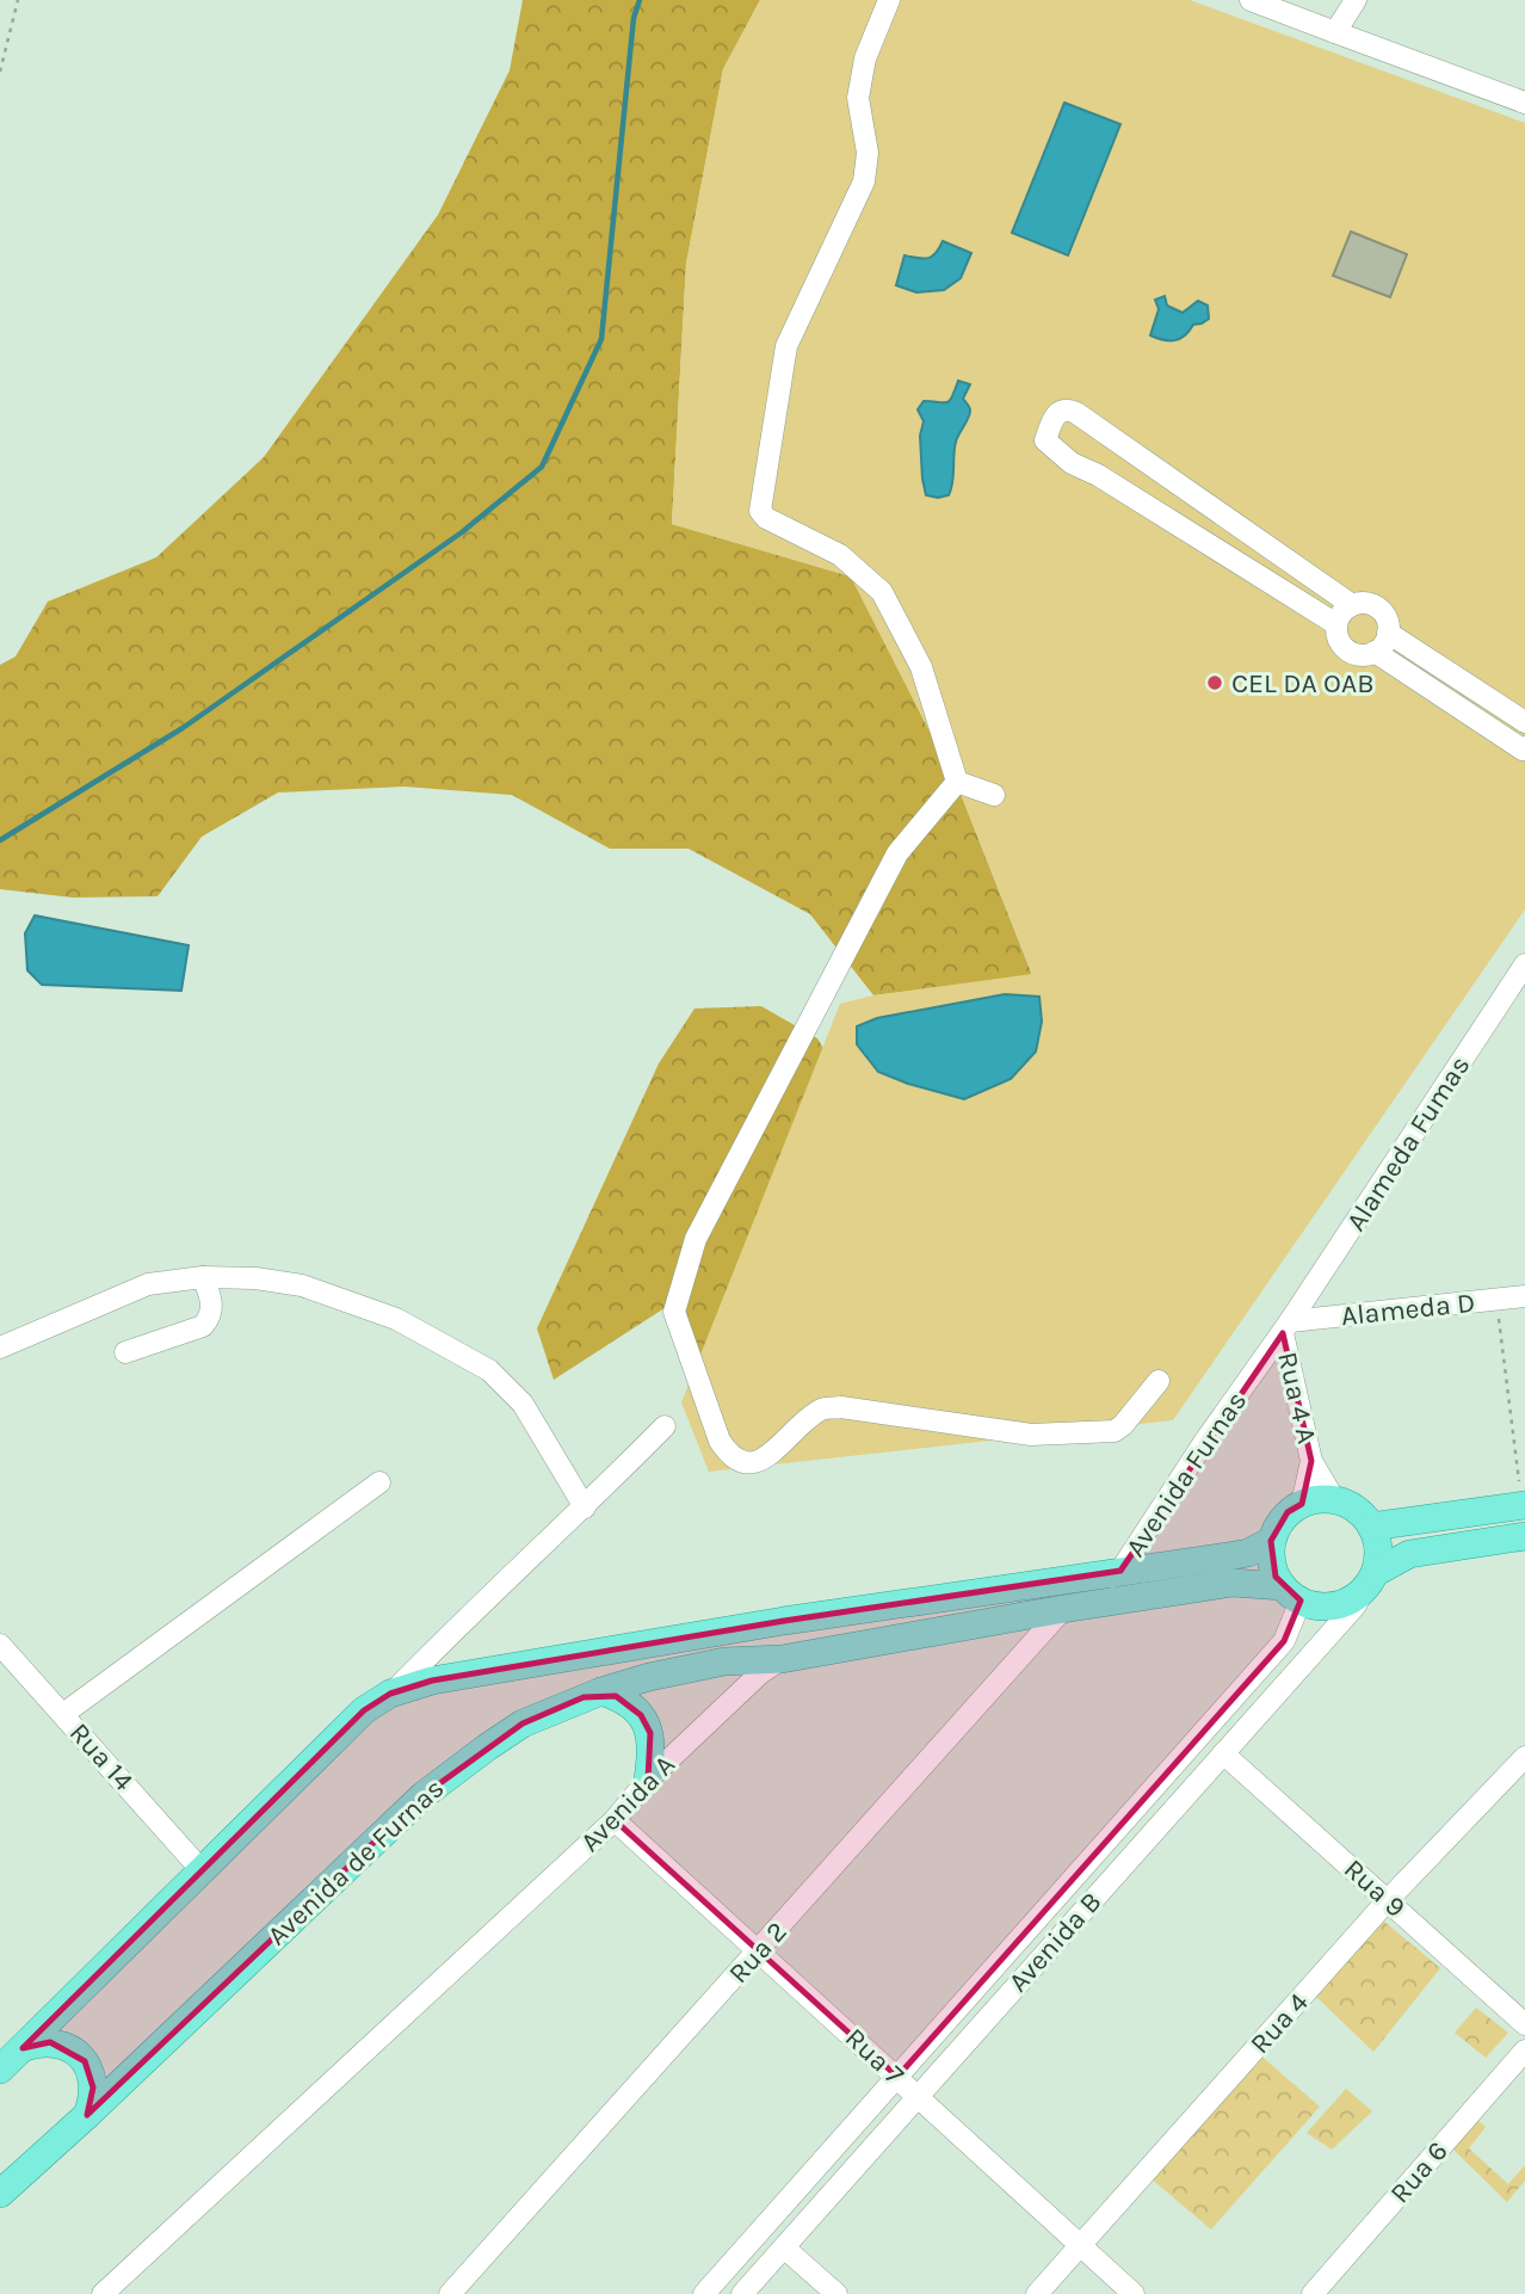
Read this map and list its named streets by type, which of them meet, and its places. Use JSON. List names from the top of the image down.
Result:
{
  "streets": {
    "main road": ["Avenida A", "Avenida de Furnas"],
    "street": [
      "Alameda Fumas",
      "Alameda D",
      "Rua 4 A",
      "Avenida Furnas",
      "Rua 14",
      "Rua 9",
      "Avenida B",
      "Rua 2",
      "Rua 4",
      "Rua 7",
      "Rua 6"
    ]
  },
  "crossings": [
    ["Alameda Fumas", "Alameda D"],
    ["Alameda Fumas", "Rua 4 A"],
    ["Alameda Fumas", "Avenida Furnas"],
    ["Alameda D", "Rua 4 A"],
    ["Alameda D", "Avenida Furnas"],
    ["Rua 4 A", "Avenida Furnas"],
    ["Rua 4 A", "Avenida A"],
    ["Rua 4 A", "Avenida B"],
    ["Avenida Furnas", "Avenida A"],
    ["Avenida Furnas", "Rua 2"],
    ["Avenida A", "Avenida de Furnas"],
    ["Avenida A", "Avenida B"],
    ["Avenida A", "Rua 2"],
    ["Avenida A", "Rua 7"],
    ["Rua 9", "Avenida B"],
    ["Rua 9", "Rua 4"],
    ["Avenida B", "Rua 7"],
    ["Rua 2", "Rua 7"],
    ["Rua 4", "Rua 7"]
  ],
  "places": ["CEL DA OAB"]
}
